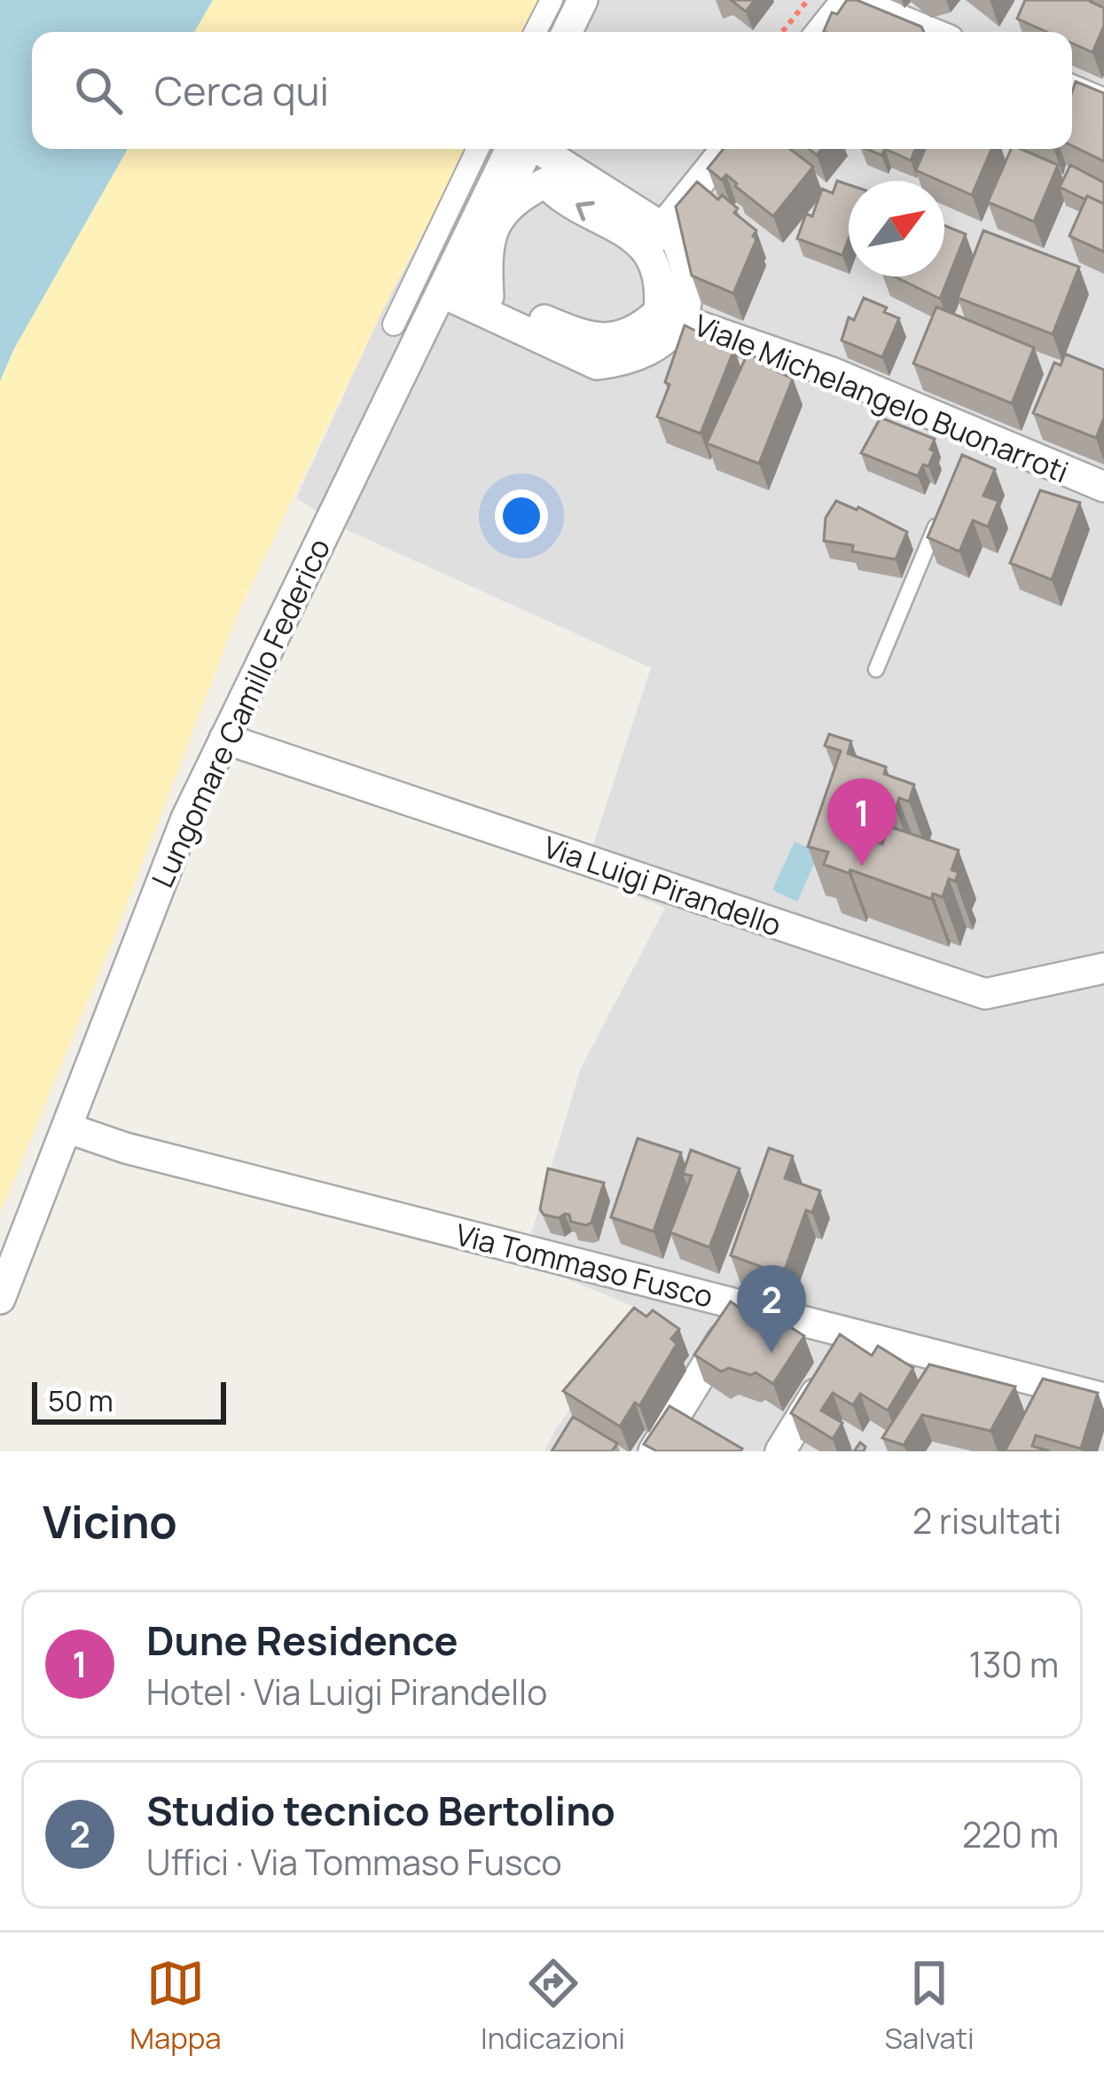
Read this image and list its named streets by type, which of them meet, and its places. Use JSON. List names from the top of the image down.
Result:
{
  "streets": {
    "street": [
      "Viale Michelangelo Buonarroti",
      "Lungomare Camillo Federico",
      "Via Luigi Pirandello",
      "Via Tommaso Fusco"
    ]
  },
  "crossings": [
    ["Lungomare Camillo Federico", "Via Luigi Pirandello"],
    ["Lungomare Camillo Federico", "Via Tommaso Fusco"]
  ],
  "scale_bar": "50 m",
  "north": "top right",
  "page": {
    "search": "Cerca qui",
    "pins": ["1", "2"],
    "scale": "50 m",
    "heading": ["Vicino", "2 risultati"],
    "list": [
      {
        "mark": "1",
        "name": "Dune Residence",
        "note": "Hotel · Via Luigi Pirandello",
        "value": "130 m"
      },
      {
        "mark": "2",
        "name": "Studio tecnico Bertolino",
        "note": "Uffici · Via Tommaso Fusco",
        "value": "220 m"
      }
    ],
    "nav": ["Mappa", "Indicazioni", "Salvati"]
  }
}
